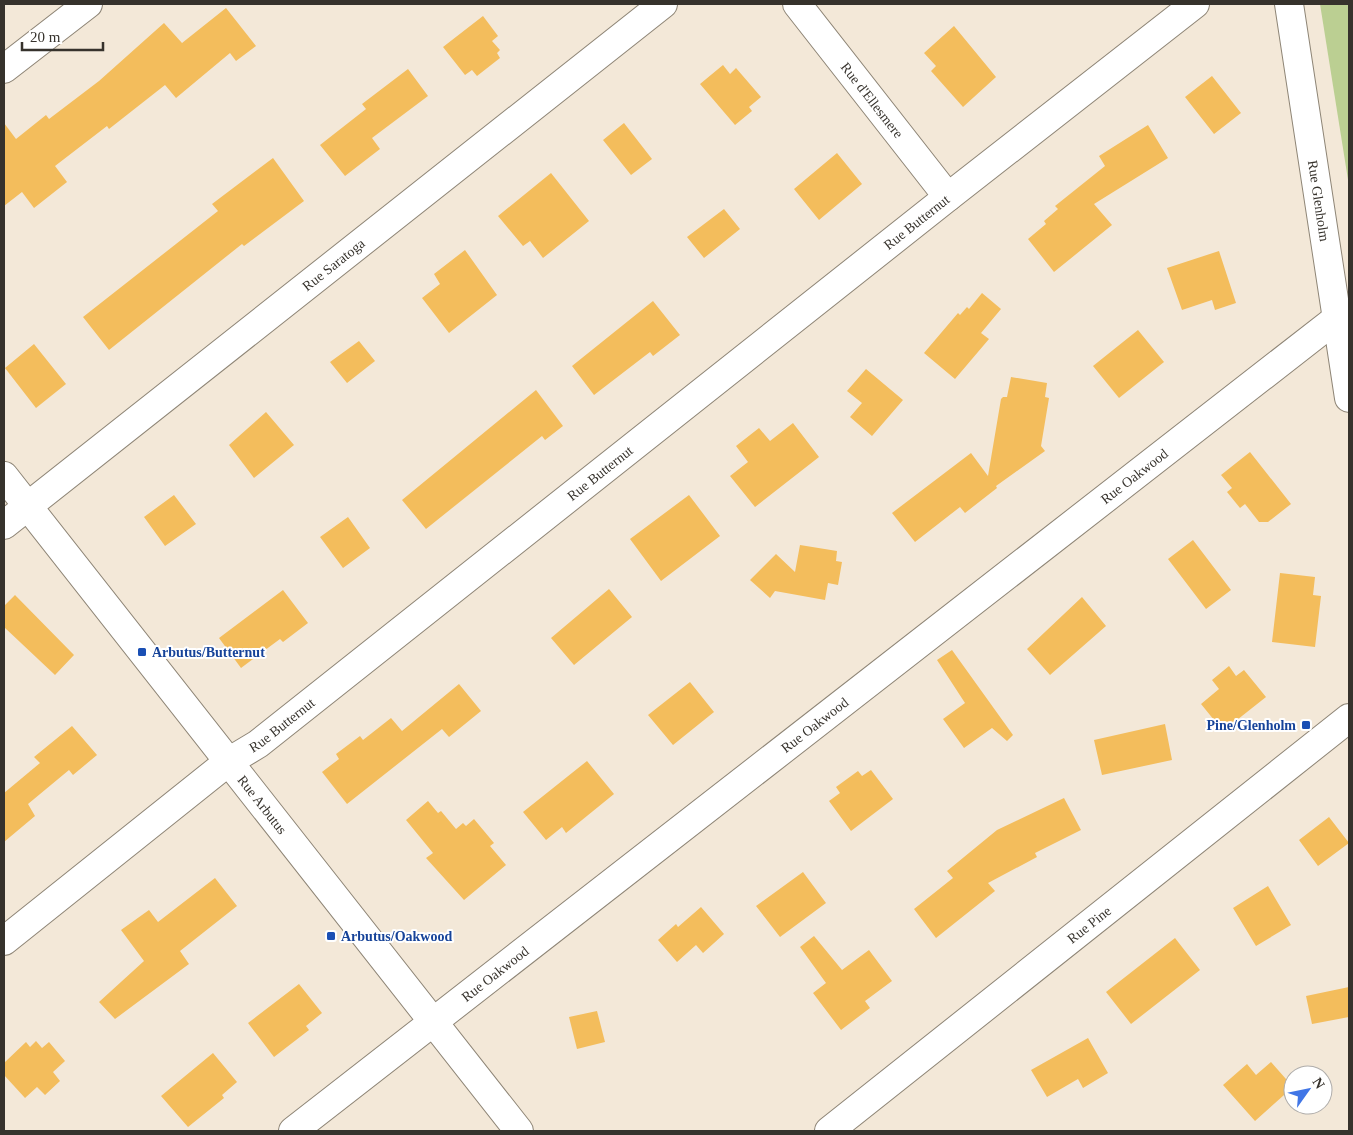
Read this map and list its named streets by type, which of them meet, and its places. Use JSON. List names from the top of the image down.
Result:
{
  "streets": {
    "street": [
      "Rue d'Ellesmere",
      "Rue Glenholm",
      "Rue Butternut",
      "Rue Saratoga",
      "Rue Oakwood",
      "Rue Arbutus",
      "Rue Pine"
    ]
  },
  "crossings": [
    ["Rue d'Ellesmere", "Rue Butternut"],
    ["Rue Glenholm", "Rue Oakwood"],
    ["Rue Butternut", "Rue Arbutus"],
    ["Rue Saratoga", "Rue Arbutus"],
    ["Rue Oakwood", "Rue Arbutus"]
  ],
  "places": {
    "transit": ["Arbutus/Butternut", "Pine/Glenholm", "Arbutus/Oakwood"]
  },
  "scale_bar": "20 m",
  "north": "top right"
}
